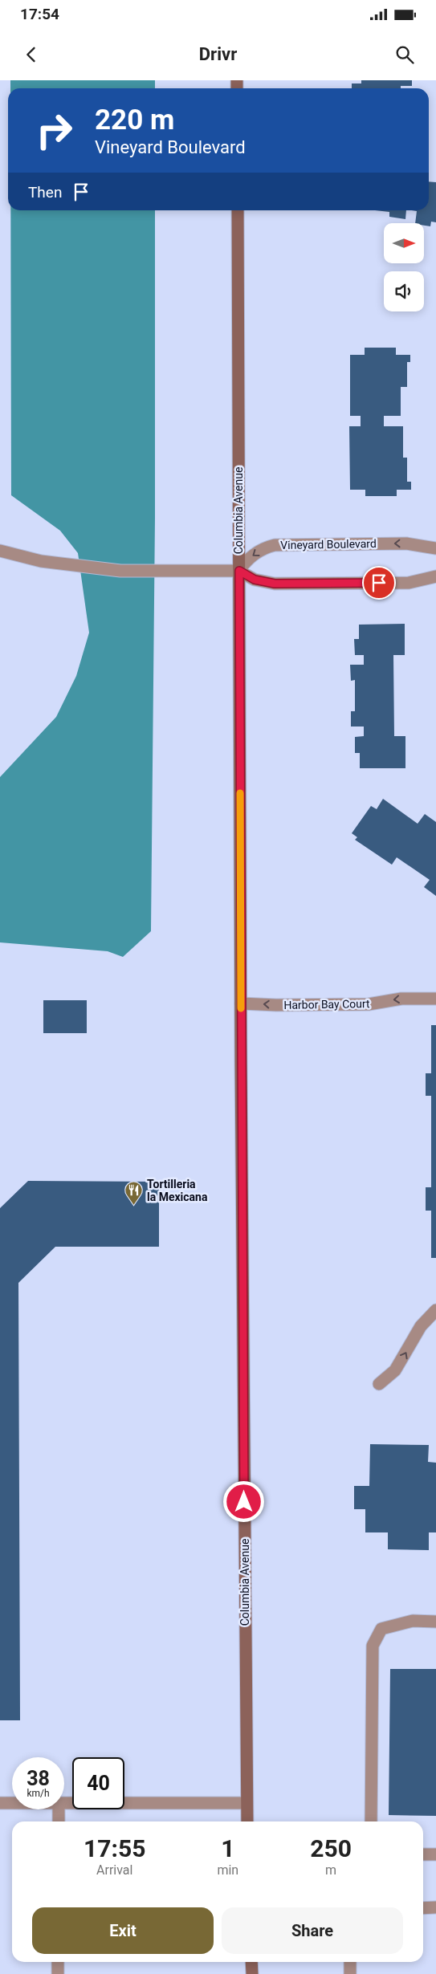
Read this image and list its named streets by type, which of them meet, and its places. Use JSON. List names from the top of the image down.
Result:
{
  "streets": {
    "street": ["Columbia Avenue"],
    "lane": ["Vineyard Boulevard", "Harbor Bay Court"]
  },
  "crossings": [
    ["Columbia Avenue", "Vineyard Boulevard"],
    ["Columbia Avenue", "Harbor Bay Court"]
  ],
  "one_way": ["Harbor Bay Court"],
  "places": {
    "restaurant": ["Tortilleria la Mexicana"]
  },
  "north": "right",
  "page": {
    "status": "17:54",
    "header": "Drivr",
    "turn": ["220 m", "Vineyard Boulevard"],
    "then": "Then",
    "speed": "38 km/h",
    "limit": "40",
    "eta": [
      "17:55",
      "Arrival",
      "1",
      "min",
      "250",
      "m"
    ],
    "buttons": ["Exit", "Share"]
  }
}
